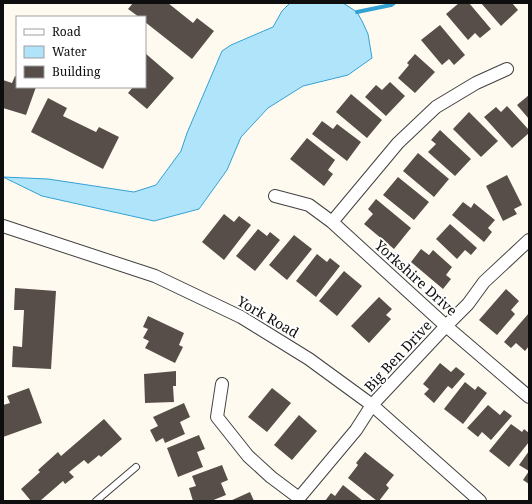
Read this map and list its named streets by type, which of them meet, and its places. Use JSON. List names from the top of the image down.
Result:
{
  "streets": {
    "street": ["Yorkshire Drive", "York Road", "Big Ben Drive"]
  },
  "crossings": [
    ["Yorkshire Drive", "Big Ben Drive"],
    ["York Road", "Big Ben Drive"]
  ],
  "legend": ["Road", "Water", "Building"]
}
